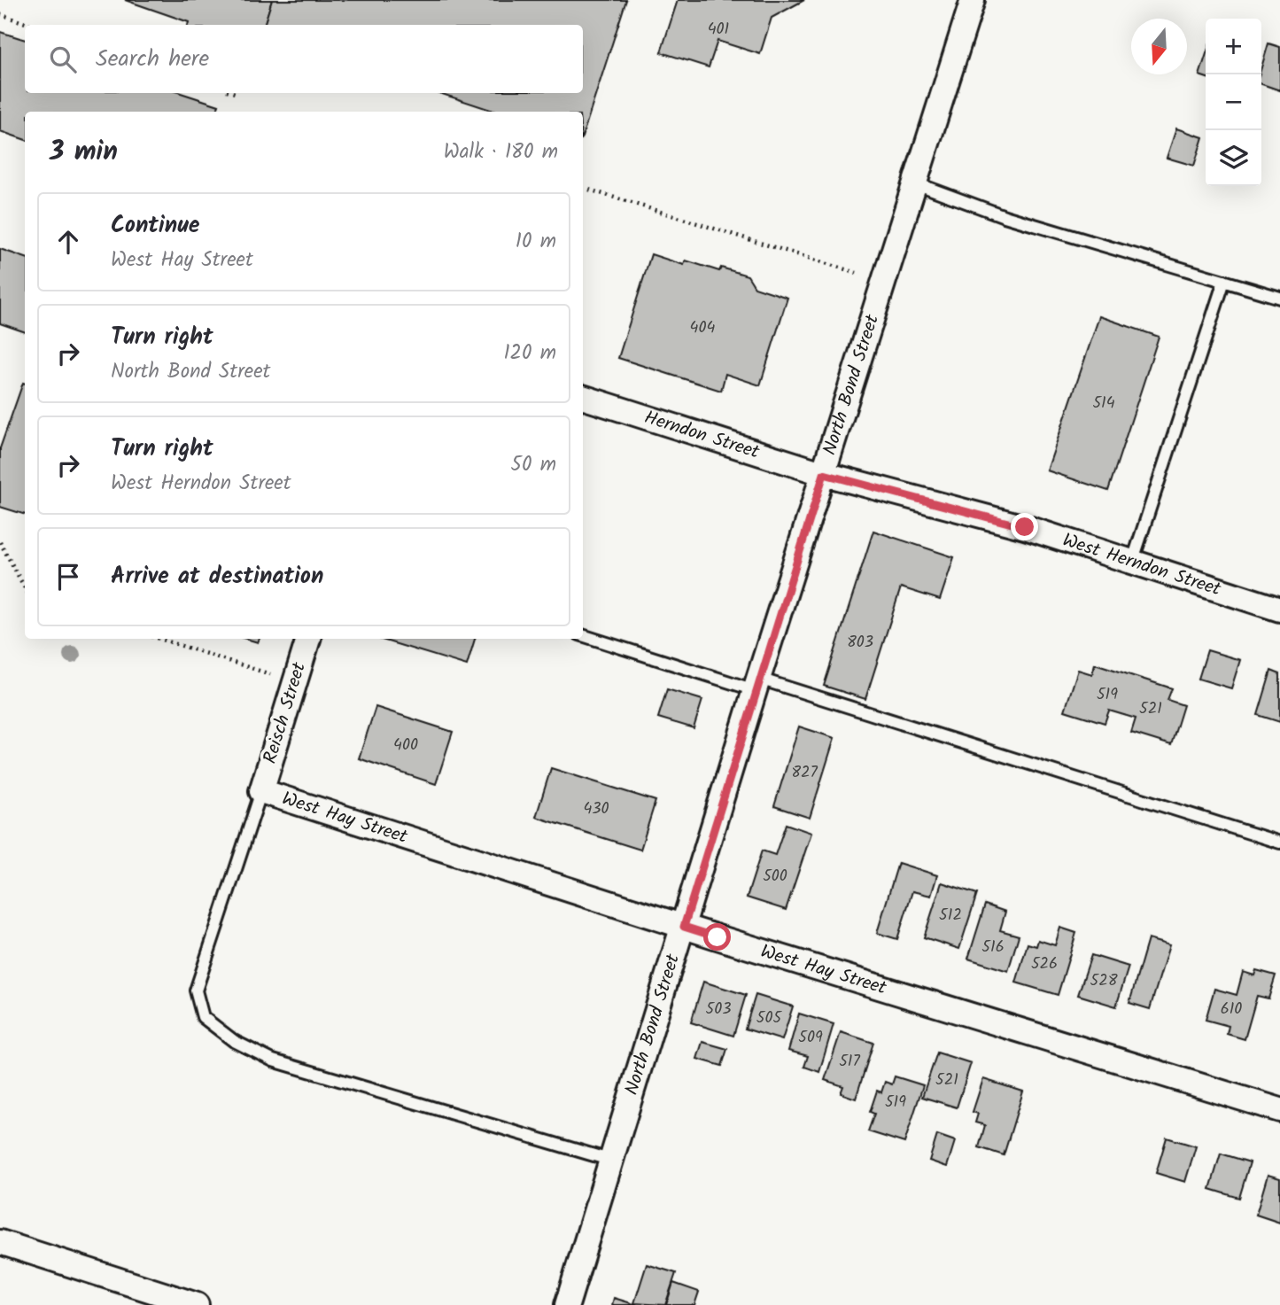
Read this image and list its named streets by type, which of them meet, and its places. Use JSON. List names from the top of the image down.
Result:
{
  "streets": {
    "street": [
      "North Bond Street",
      "Herndon Street",
      "West Herndon Street",
      "Reisch Street",
      "West Hay Street"
    ]
  },
  "crossings": [
    ["North Bond Street", "Herndon Street"],
    ["North Bond Street", "West Herndon Street"],
    ["North Bond Street", "West Hay Street"],
    ["Herndon Street", "West Herndon Street"],
    ["Reisch Street", "West Hay Street"]
  ],
  "house_numbers": [
    "401",
    "404",
    "514",
    "803",
    "519",
    "521",
    "400",
    "827",
    "430",
    "500",
    "512",
    "516",
    "526",
    "528",
    "503",
    "610",
    "505",
    "509",
    "517",
    "521",
    "519"
  ],
  "north": "bottom",
  "page": {
    "map_buttons": ["+", "−"],
    "search": "Search here",
    "heading": ["3 min", "Walk · 180 m"],
    "list": [
      ["Continue", "West Hay Street", "10 m"],
      ["Turn right", "North Bond Street", "120 m"],
      ["Turn right", "West Herndon Street", "50 m"],
      "Arrive at destination"
    ]
  }
}
